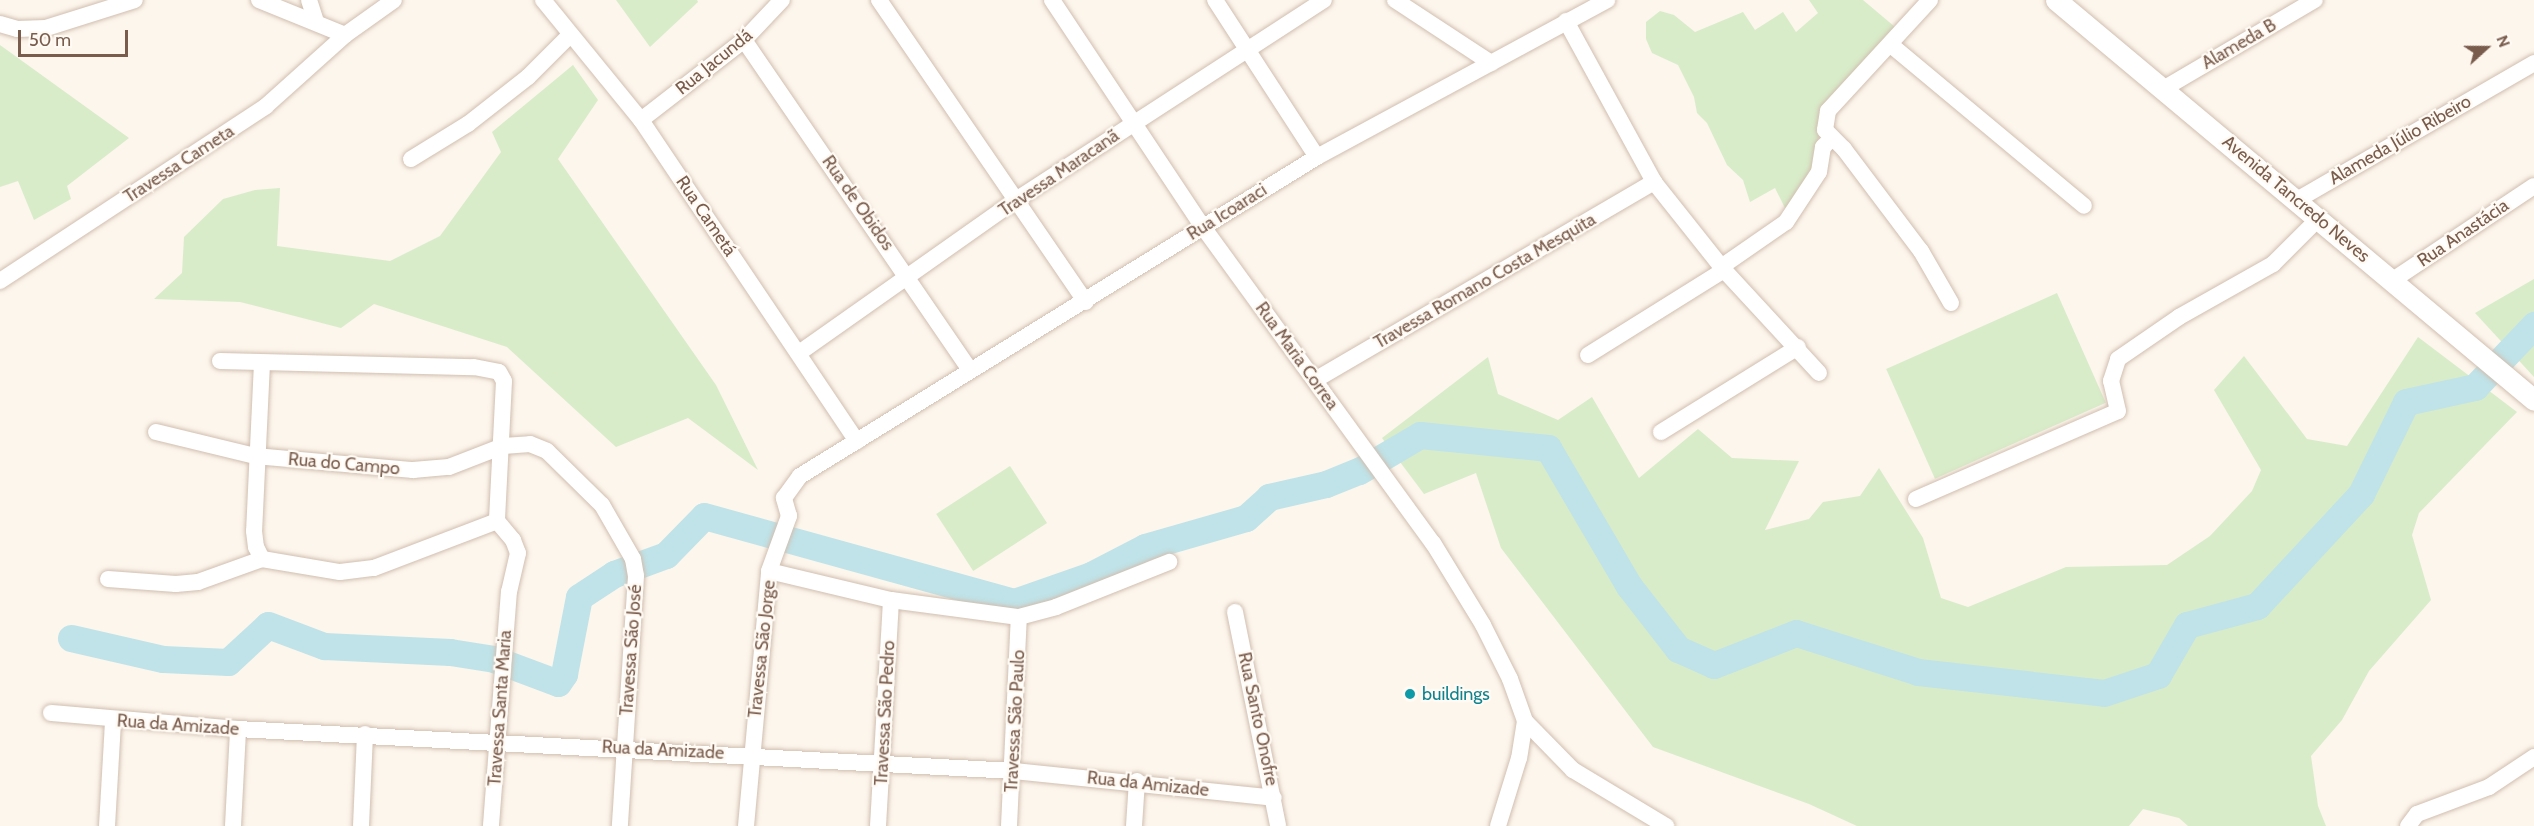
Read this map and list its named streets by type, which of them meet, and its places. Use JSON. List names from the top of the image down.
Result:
{
  "streets": {
    "street": [
      "Alameda B",
      "Rua Jacundá",
      "Alameda Júlio Ribeiro",
      "Travessa Cameta",
      "Travessa Maracanã",
      "Avenida Tancredo Neves",
      "Rua de Obidos",
      "Rua Icoaraci",
      "Rua Cametá",
      "Rua Anastácia",
      "Travessa Romano Costa Mesquita",
      "Rua Maria Correa",
      "Rua do Campo",
      "Travessa São Jorge",
      "Travessa São José",
      "Travessa Santa Maria",
      "Travessa São Pedro",
      "Rua Santo Onofre",
      "Travessa São Paulo",
      "Rua da Amizade"
    ]
  },
  "crossings": [
    ["Alameda B", "Avenida Tancredo Neves"],
    ["Rua Jacundá", "Rua de Obidos"],
    ["Rua Jacundá", "Rua Cametá"],
    ["Alameda Júlio Ribeiro", "Avenida Tancredo Neves"],
    ["Travessa Maracanã", "Rua de Obidos"],
    ["Travessa Maracanã", "Rua Cametá"],
    ["Travessa Maracanã", "Rua Maria Correa"],
    ["Avenida Tancredo Neves", "Rua Anastácia"],
    ["Rua de Obidos", "Rua Icoaraci"],
    ["Rua Icoaraci", "Rua Cametá"],
    ["Rua Icoaraci", "Rua Maria Correa"],
    ["Rua Icoaraci", "Travessa São Jorge"],
    ["Rua Cametá", "Travessa São Jorge"],
    ["Travessa Romano Costa Mesquita", "Rua Maria Correa"],
    ["Rua do Campo", "Travessa São José"],
    ["Travessa São Jorge", "Rua da Amizade"],
    ["Travessa São José", "Rua da Amizade"],
    ["Travessa Santa Maria", "Rua da Amizade"],
    ["Travessa São Pedro", "Rua da Amizade"],
    ["Rua Santo Onofre", "Rua da Amizade"],
    ["Travessa São Paulo", "Rua da Amizade"]
  ],
  "places": ["buildings"],
  "scale_bar": "50 m",
  "north": "right"
}
